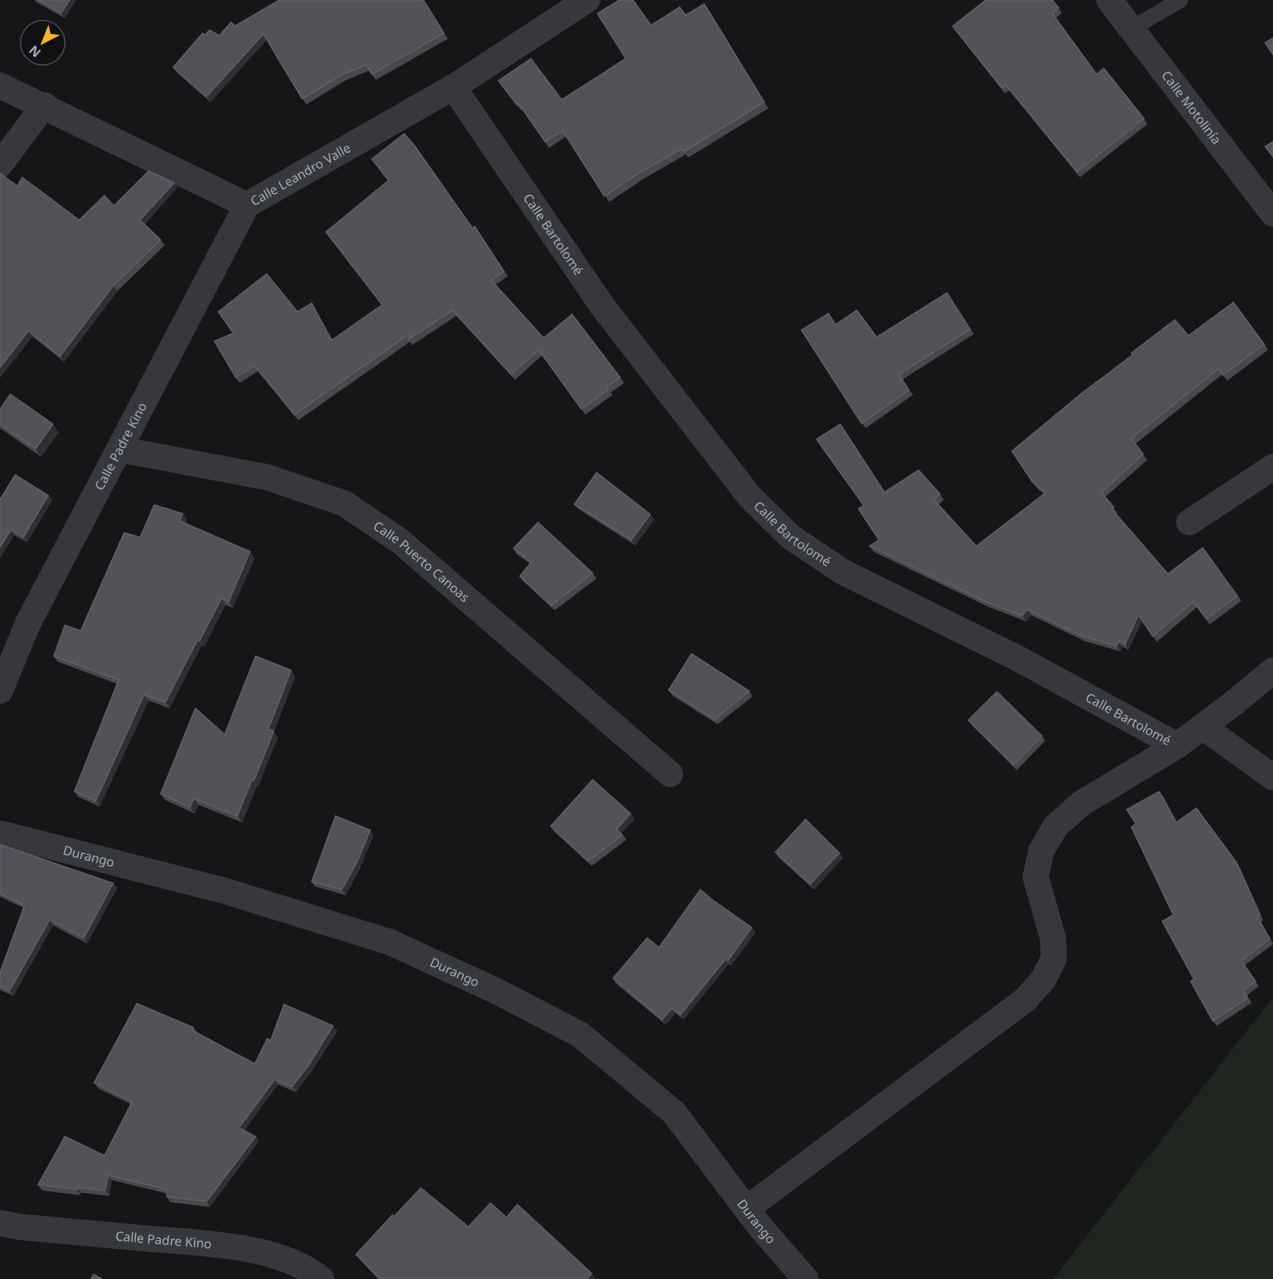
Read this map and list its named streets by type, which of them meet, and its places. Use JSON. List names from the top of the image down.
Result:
{
  "streets": {
    "street": [
      "Calle Motolinía",
      "Calle Leandro Valle",
      "Calle Bartolomé",
      "Calle Padre Kino",
      "Calle Puerto Canoas",
      "Durango"
    ]
  },
  "crossings": [
    ["Calle Leandro Valle", "Calle Bartolomé"],
    ["Calle Leandro Valle", "Calle Padre Kino"],
    ["Calle Padre Kino", "Calle Puerto Canoas"]
  ],
  "north": "bottom left"
}
